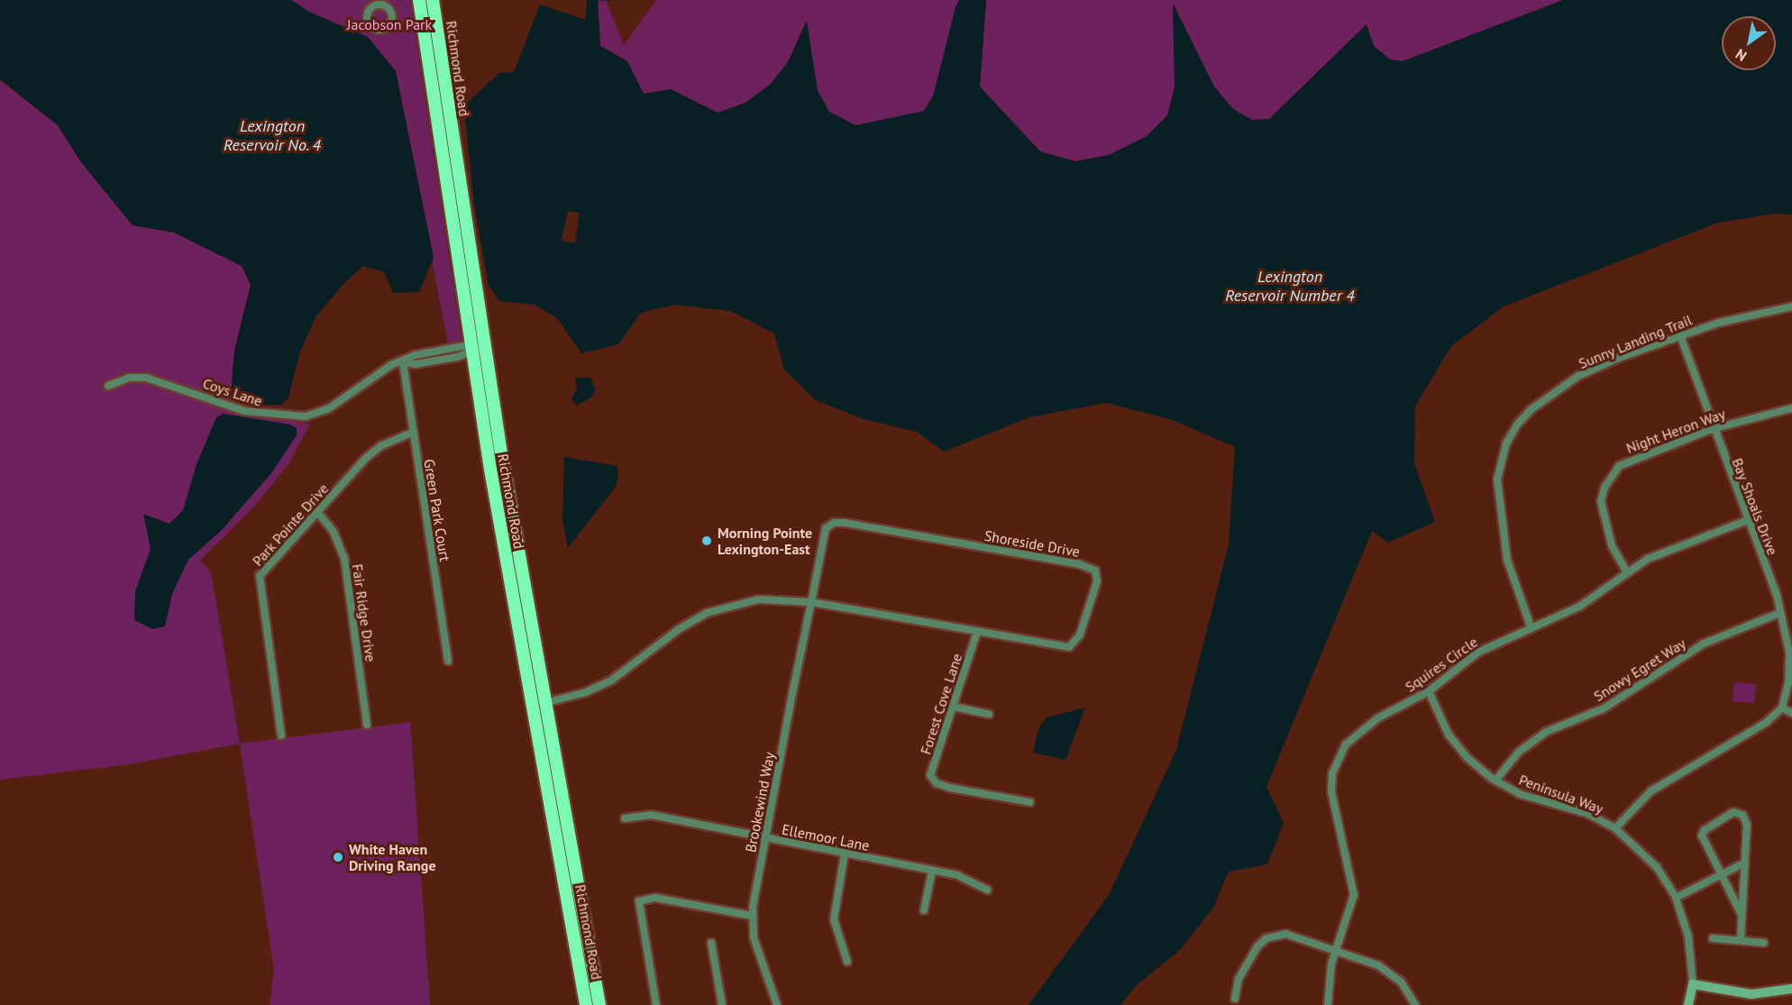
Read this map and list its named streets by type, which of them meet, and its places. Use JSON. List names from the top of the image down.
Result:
{
  "streets": {
    "highway": ["Richmond Road"],
    "street": [
      "Sunny Landing Trail",
      "Coys Lane",
      "Night Heron Way",
      "Bay Shoals Drive",
      "Green Park Court",
      "Park Pointe Drive",
      "Shoreside Drive",
      "Fair Ridge Drive",
      "Squires Circle",
      "Snowy Egret Way",
      "Forest Cove Lane",
      "Peninsula Way",
      "Brookewind Way",
      "Ellemoor Lane"
    ]
  },
  "crossings": [
    ["Richmond Road", "Coys Lane"],
    ["Richmond Road", "Shoreside Drive"],
    ["Sunny Landing Trail", "Bay Shoals Drive"],
    ["Sunny Landing Trail", "Squires Circle"],
    ["Coys Lane", "Green Park Court"],
    ["Night Heron Way", "Bay Shoals Drive"],
    ["Night Heron Way", "Squires Circle"],
    ["Bay Shoals Drive", "Squires Circle"],
    ["Bay Shoals Drive", "Snowy Egret Way"],
    ["Green Park Court", "Park Pointe Drive"],
    ["Park Pointe Drive", "Fair Ridge Drive"],
    ["Shoreside Drive", "Forest Cove Lane"],
    ["Shoreside Drive", "Brookewind Way"],
    ["Squires Circle", "Peninsula Way"],
    ["Snowy Egret Way", "Peninsula Way"],
    ["Brookewind Way", "Ellemoor Lane"]
  ],
  "water": ["Lexington Reservoir No. 4", "Lexington Reservoir Number 4"],
  "parks": ["Jacobson Park"],
  "places": ["Morning Pointe Lexington-East", "White Haven Driving Range"],
  "north": "bottom left"
}
